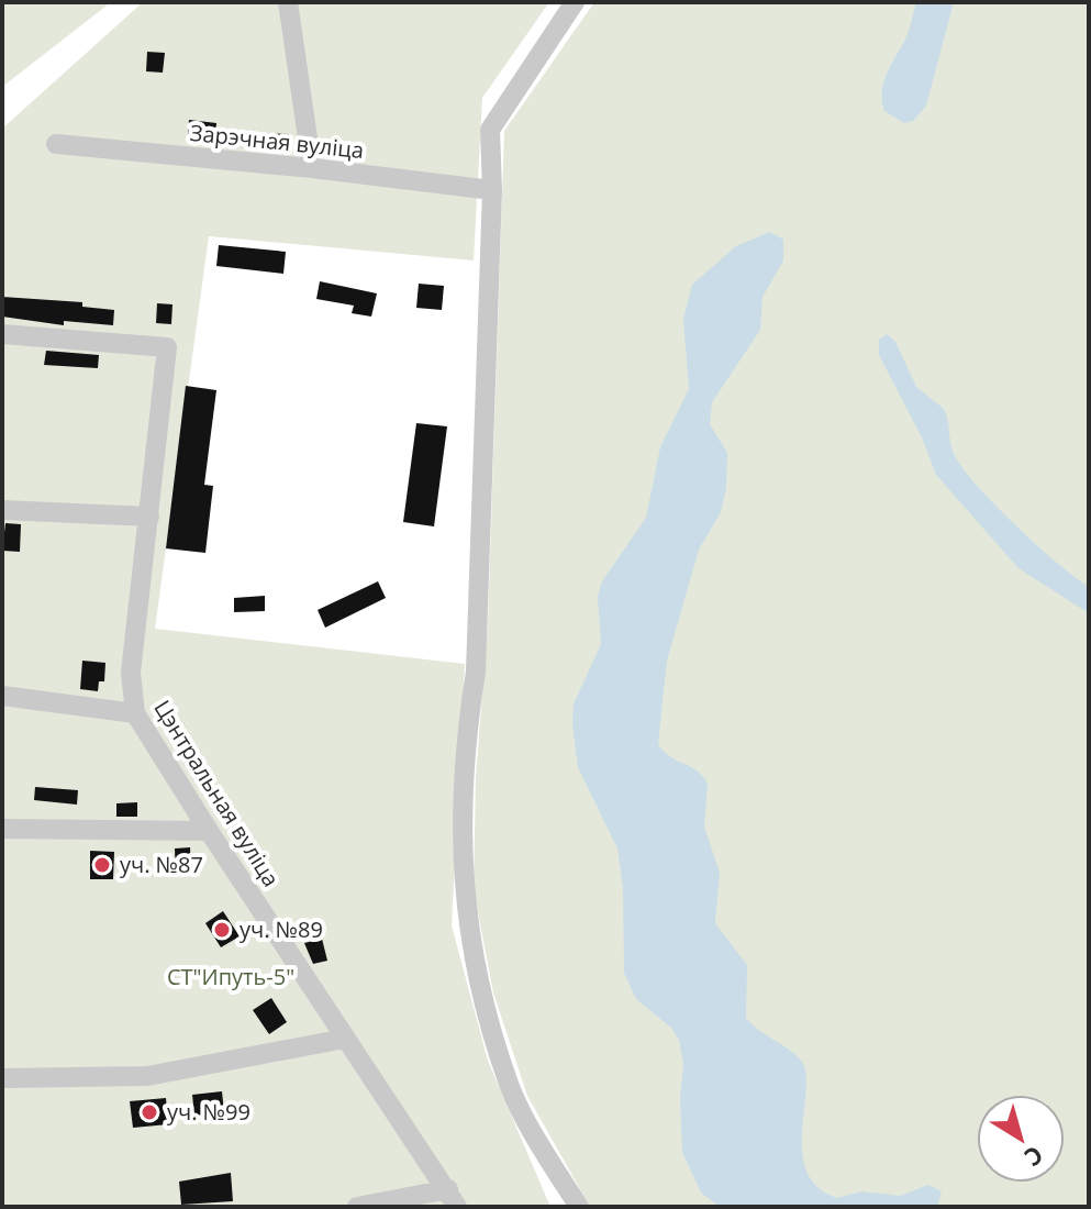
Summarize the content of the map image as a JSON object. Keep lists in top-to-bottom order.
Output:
{
  "streets": {
    "street": ["Зарэчная вуліца", "Цэнтральная вуліца"]
  },
  "parks": ["СТ\"Ипуть-5\""],
  "places": ["уч. №87", "уч. №89", "уч. №99"],
  "north": "bottom right"
}
